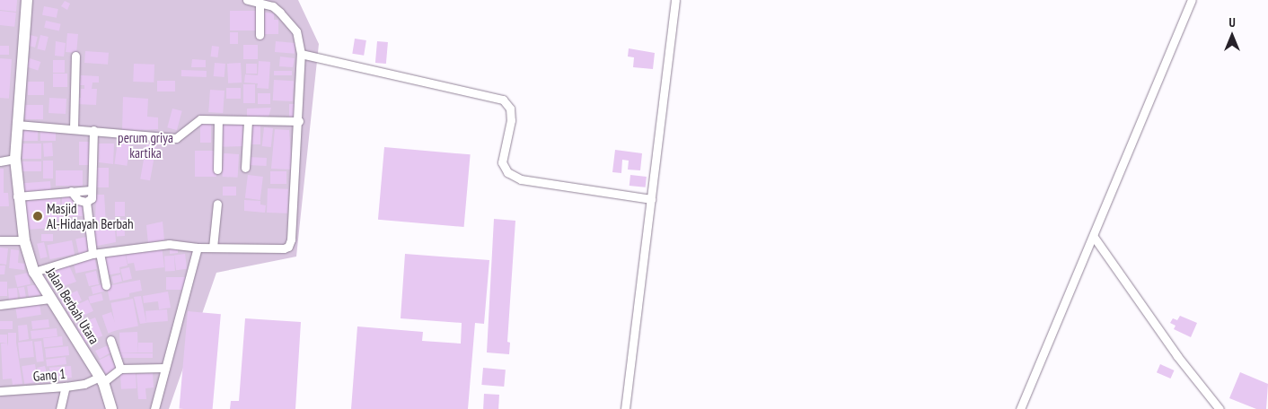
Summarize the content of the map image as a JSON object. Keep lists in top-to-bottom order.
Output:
{
  "streets": {
    "main road": ["Jalan Berbah Utara"],
    "street": ["Gang 1"]
  },
  "crossings": [
    ["Jalan Berbah Utara", "Gang 1"]
  ],
  "parks": ["perum griya kartika"],
  "places": ["Masjid Al-Hidayah Berbah"],
  "north": "top"
}
